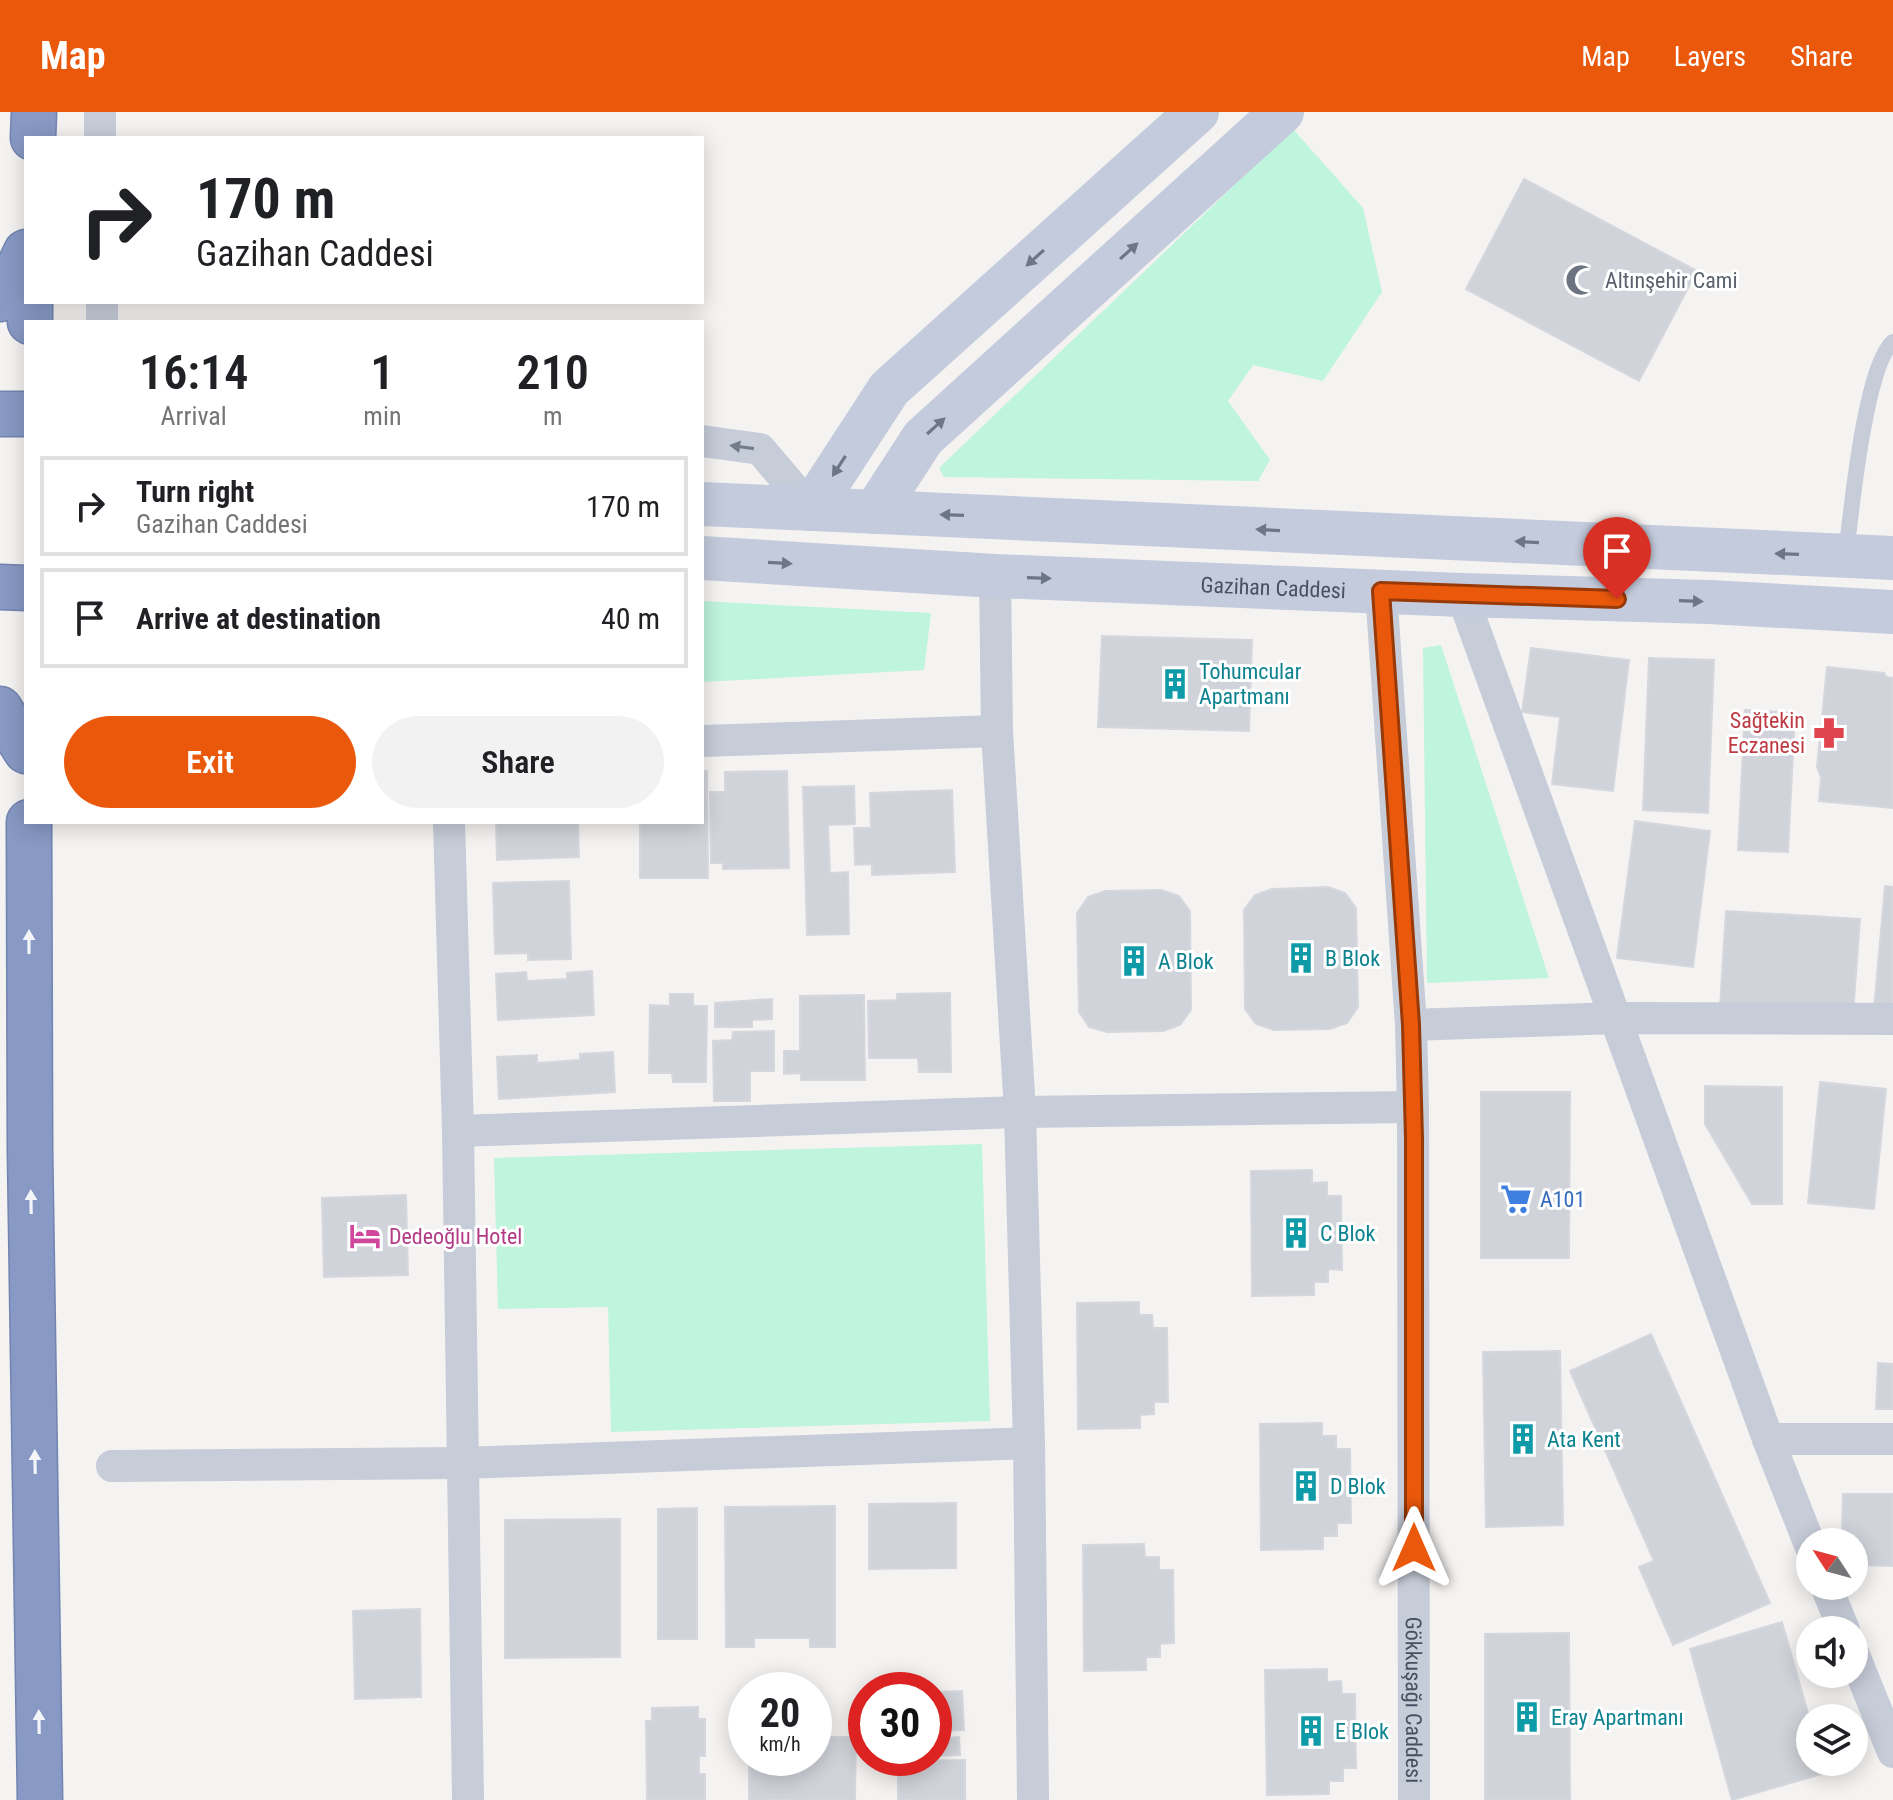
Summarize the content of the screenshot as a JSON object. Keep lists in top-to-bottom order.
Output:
{
  "streets": {
    "main road": ["Gazihan Caddesi"],
    "street": ["Gökkuşağı Caddesi"]
  },
  "crossings": [
    ["Gazihan Caddesi", "Gökkuşağı Caddesi"]
  ],
  "places": {
    "mosque": ["Altınşehir Cami"],
    "building": [
      "Tohumcular Apartmanı",
      "B Blok",
      "A Blok",
      "C Blok",
      "Ata Kent",
      "D Blok",
      "Eray Apartmanı",
      "E Blok"
    ],
    "pharmacy": ["Sağtekin Eczanesi"],
    "supermarket": ["A101"],
    "hotel": ["Dedeoğlu Hotel"]
  },
  "north": "top left",
  "page": {
    "header": "Map",
    "nav": ["Map", "Layers", "Share"],
    "turn": ["170 m", "Gazihan Caddesi"],
    "eta": [
      "16:14",
      "Arrival",
      "1",
      "min",
      "210",
      "m"
    ],
    "list": [
      {
        "name": "Turn right",
        "note": "Gazihan Caddesi",
        "value": "170 m"
      },
      {
        "name": "Arrive at destination",
        "value": "40 m"
      }
    ],
    "buttons": ["Exit", "Share"],
    "speed": "20 km/h",
    "limit": "30"
  }
}
